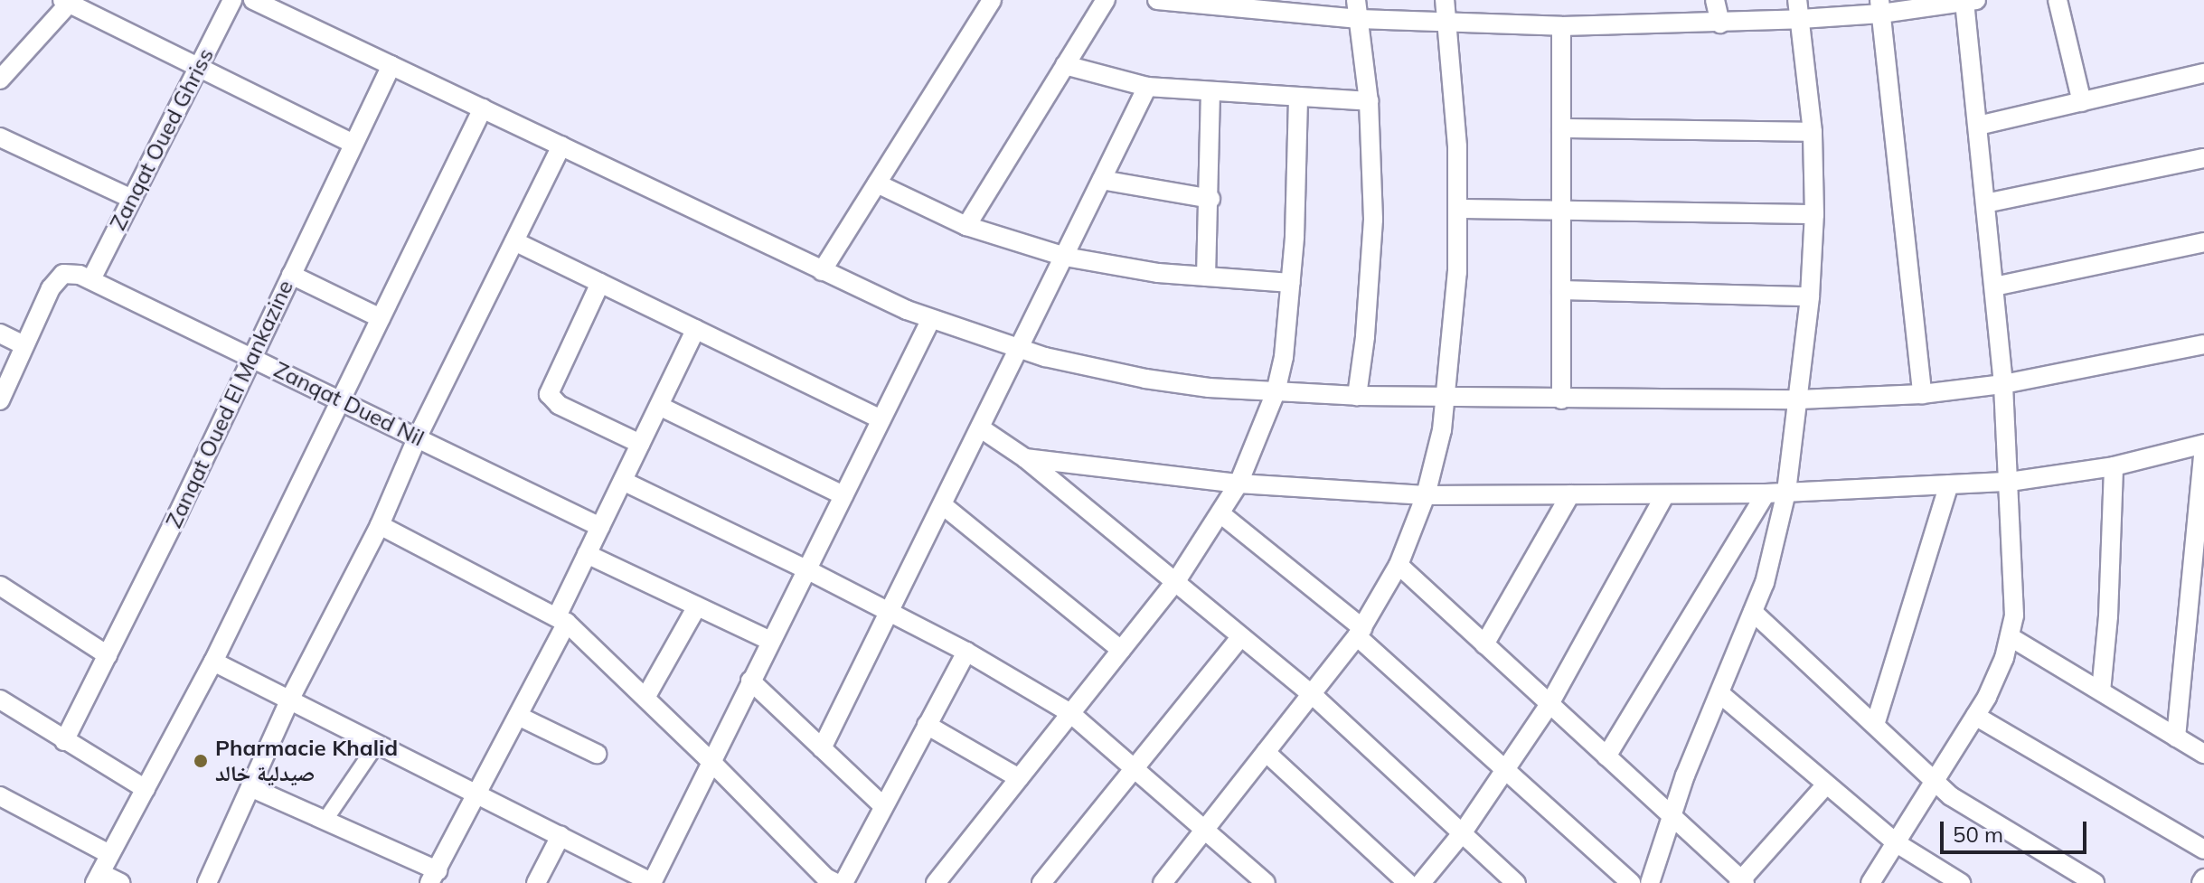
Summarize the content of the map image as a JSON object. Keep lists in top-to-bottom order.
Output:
{
  "streets": {
    "street": ["Zanqat Oued Ghriss", "Zanqat Oued El Mankazine", "Zanqat Dued Nil"]
  },
  "crossings": [
    ["Zanqat Oued Ghriss", "Zanqat Dued Nil"],
    ["Zanqat Oued El Mankazine", "Zanqat Dued Nil"]
  ],
  "places": ["Pharmacie Khalid صيدلية خالد"],
  "scale_bar": "50 m"
}
